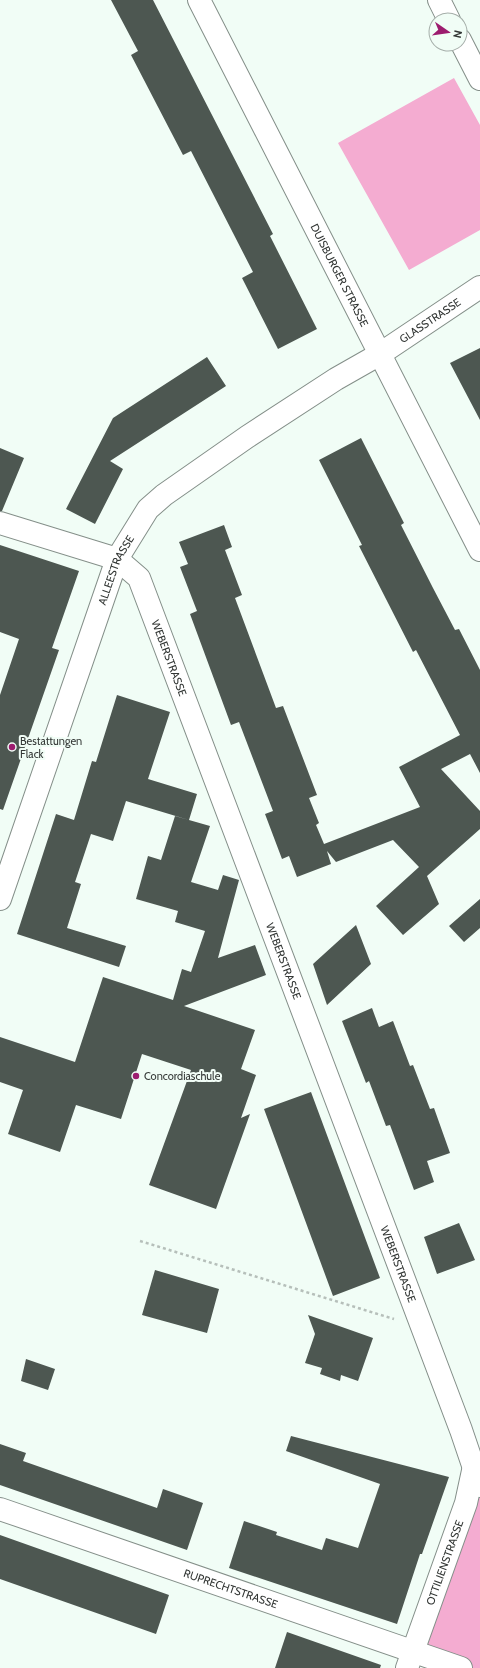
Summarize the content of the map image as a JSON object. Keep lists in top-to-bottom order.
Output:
{
  "streets": {
    "street": [
      "DUISBURGER STRASSE",
      "GLASSTRASSE",
      "ALLEESTRASSE",
      "WEBERSTRASSE",
      "OTTILIENSTRASSE",
      "RUPRECHTSTRASSE"
    ]
  },
  "crossings": [
    ["DUISBURGER STRASSE", "GLASSTRASSE"],
    ["DUISBURGER STRASSE", "ALLEESTRASSE"],
    ["GLASSTRASSE", "ALLEESTRASSE"],
    ["ALLEESTRASSE", "WEBERSTRASSE"],
    ["WEBERSTRASSE", "OTTILIENSTRASSE"],
    ["OTTILIENSTRASSE", "RUPRECHTSTRASSE"]
  ],
  "places": ["Bestattungen Flack", "Concordiaschule"],
  "north": "right"
}
